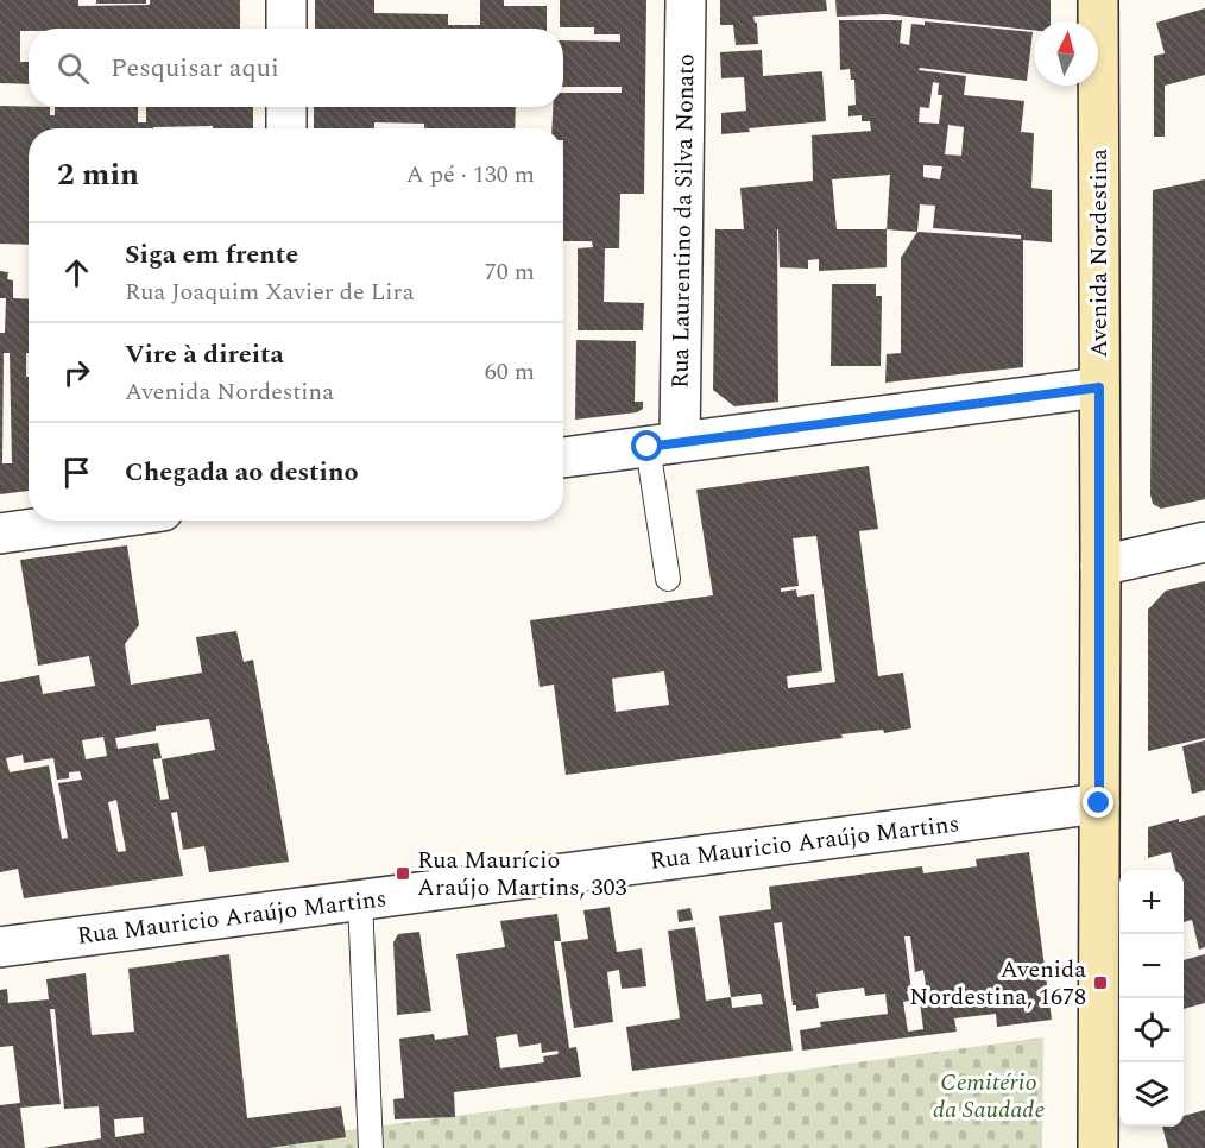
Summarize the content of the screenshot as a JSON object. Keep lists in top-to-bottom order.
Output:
{
  "streets": {
    "main road": ["Avenida Nordestina"],
    "street": ["Rua Laurentino da Silva Nonato", "Rua Mauricio Araújo Martins"]
  },
  "crossings": [
    ["Avenida Nordestina", "Rua Mauricio Araújo Martins"]
  ],
  "parks": ["Cemitério da Saudade"],
  "places": {
    "transit": ["Rua Maurício Araújo Martins, 303", "Avenida Nordestina, 1678"]
  },
  "north": "top",
  "page": {
    "search": "Pesquisar aqui",
    "heading": ["2 min", "A pé · 130 m"],
    "list": [
      ["Siga em frente", "Rua Joaquim Xavier de Lira", "70 m"],
      ["Vire à direita", "Avenida Nordestina", "60 m"],
      "Chegada ao destino"
    ],
    "map_buttons": ["+", "−"]
  }
}
